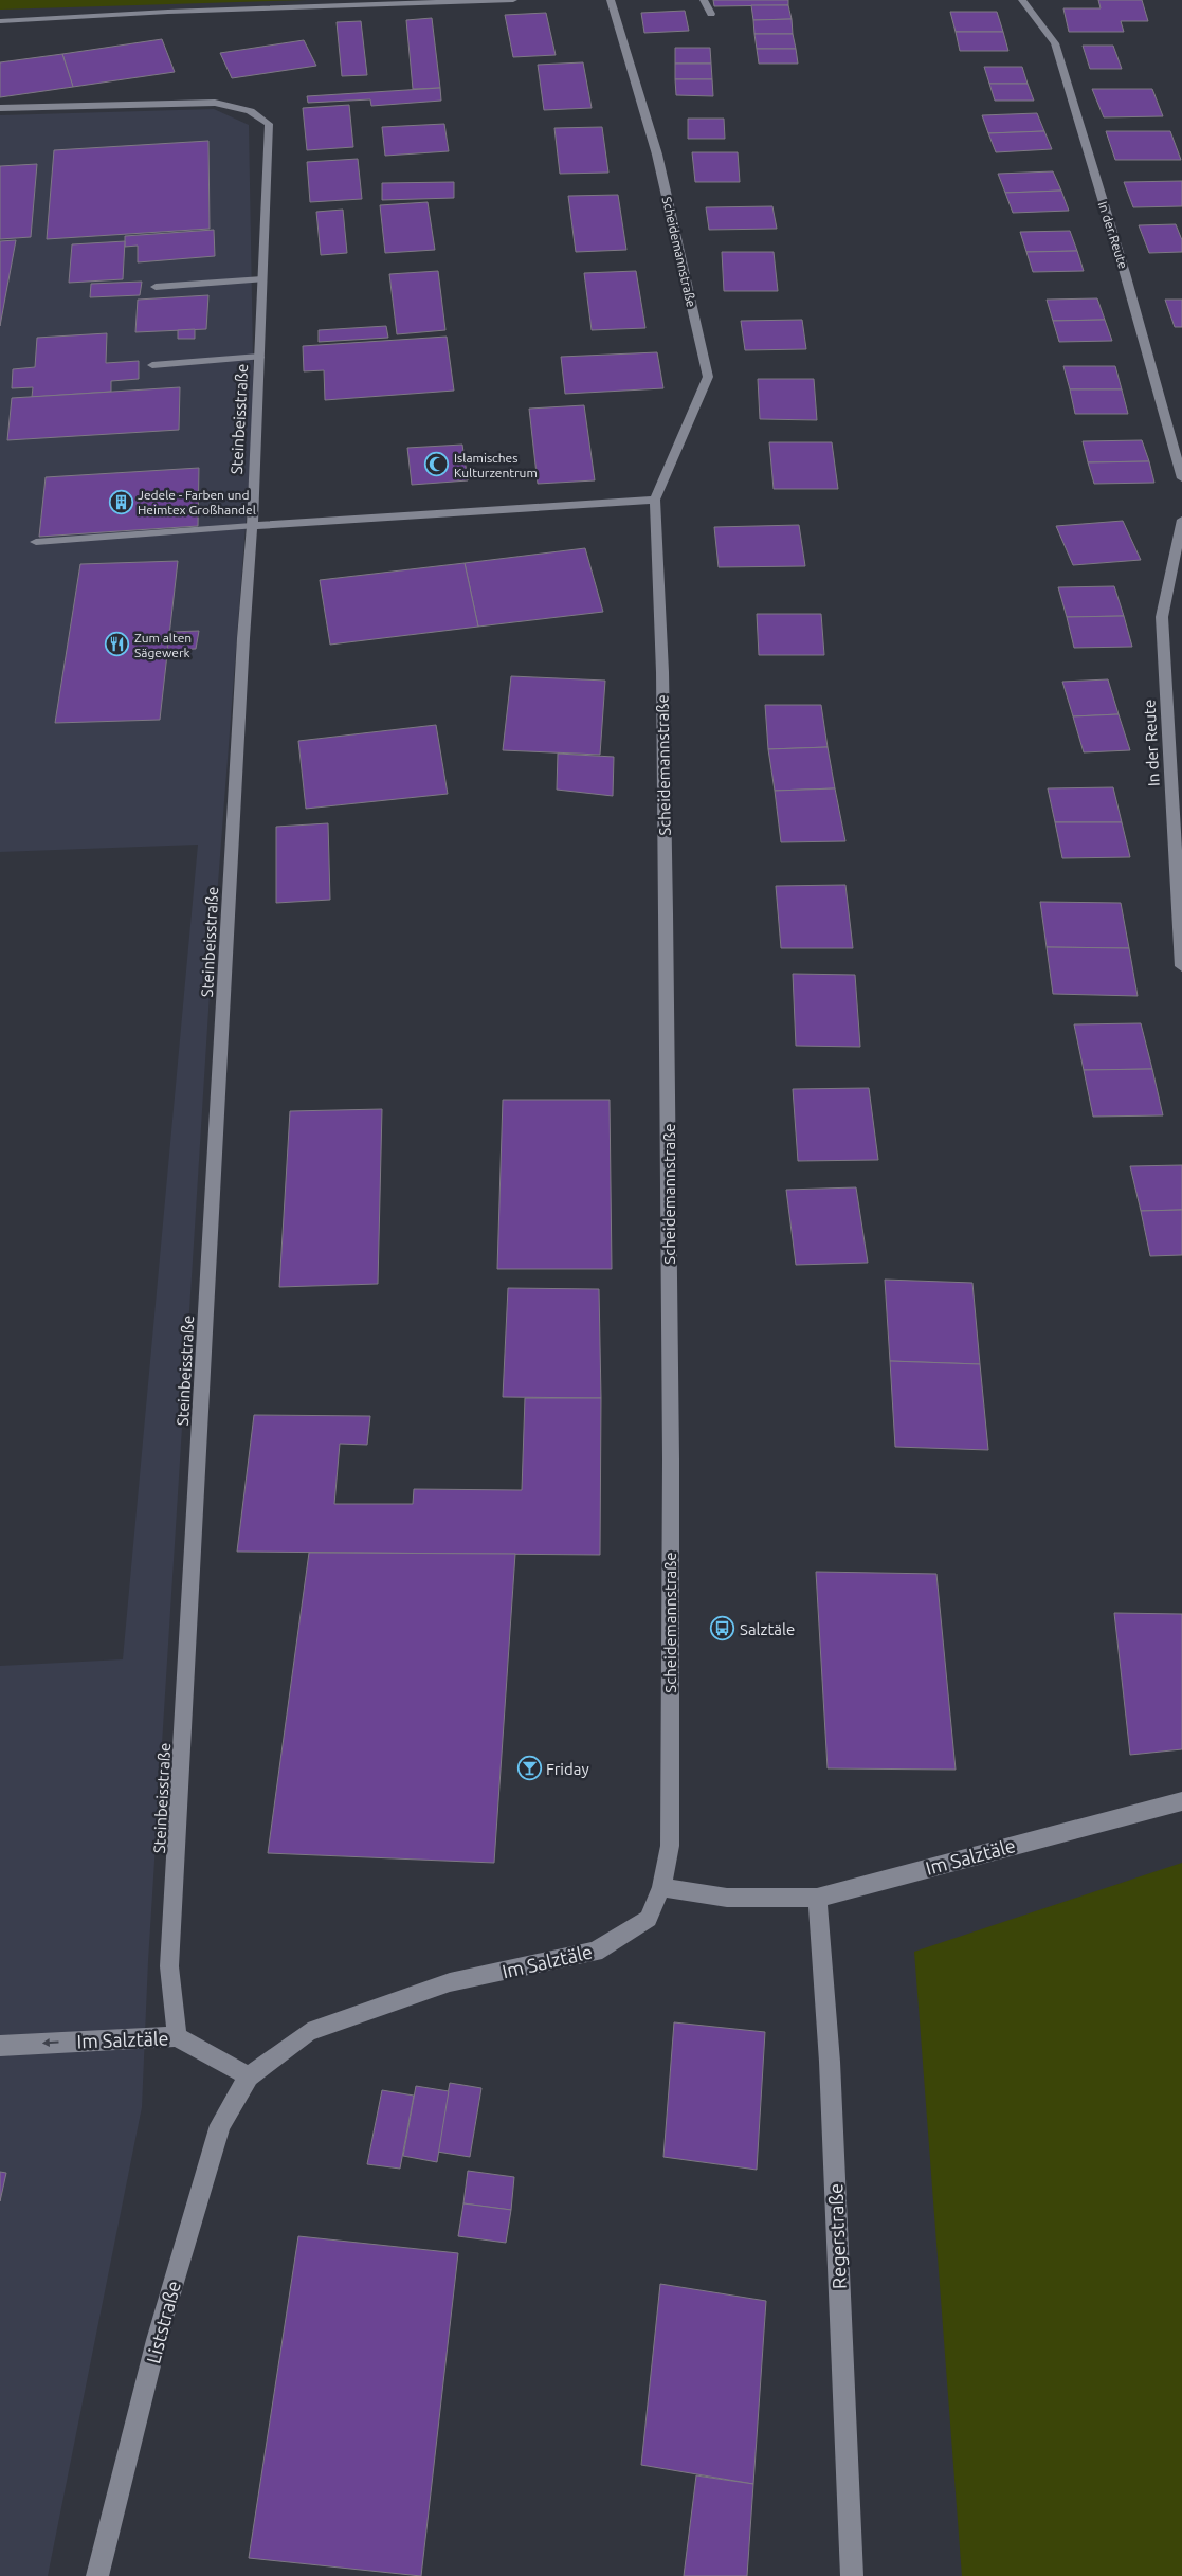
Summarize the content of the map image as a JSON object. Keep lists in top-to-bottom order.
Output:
{
  "streets": {
    "street": [
      "In der Reute",
      "Scheidemannstraße",
      "Steinbeisstraße",
      "Im Salztäle",
      "Regerstraße",
      "Liststraße"
    ]
  },
  "crossings": [
    ["Scheidemannstraße", "Im Salztäle"],
    ["Steinbeisstraße", "Im Salztäle"],
    ["Im Salztäle", "Regerstraße"],
    ["Im Salztäle", "Liststraße"]
  ],
  "places": {
    "mosque": ["Islamisches Kulturzentrum"],
    "building": ["Jedele - Farben und Heimtex Großhandel"],
    "restaurant": ["Zum alten Sägewerk"],
    "bus stop": ["Salztäle"],
    "bar": ["Friday"]
  }
}
